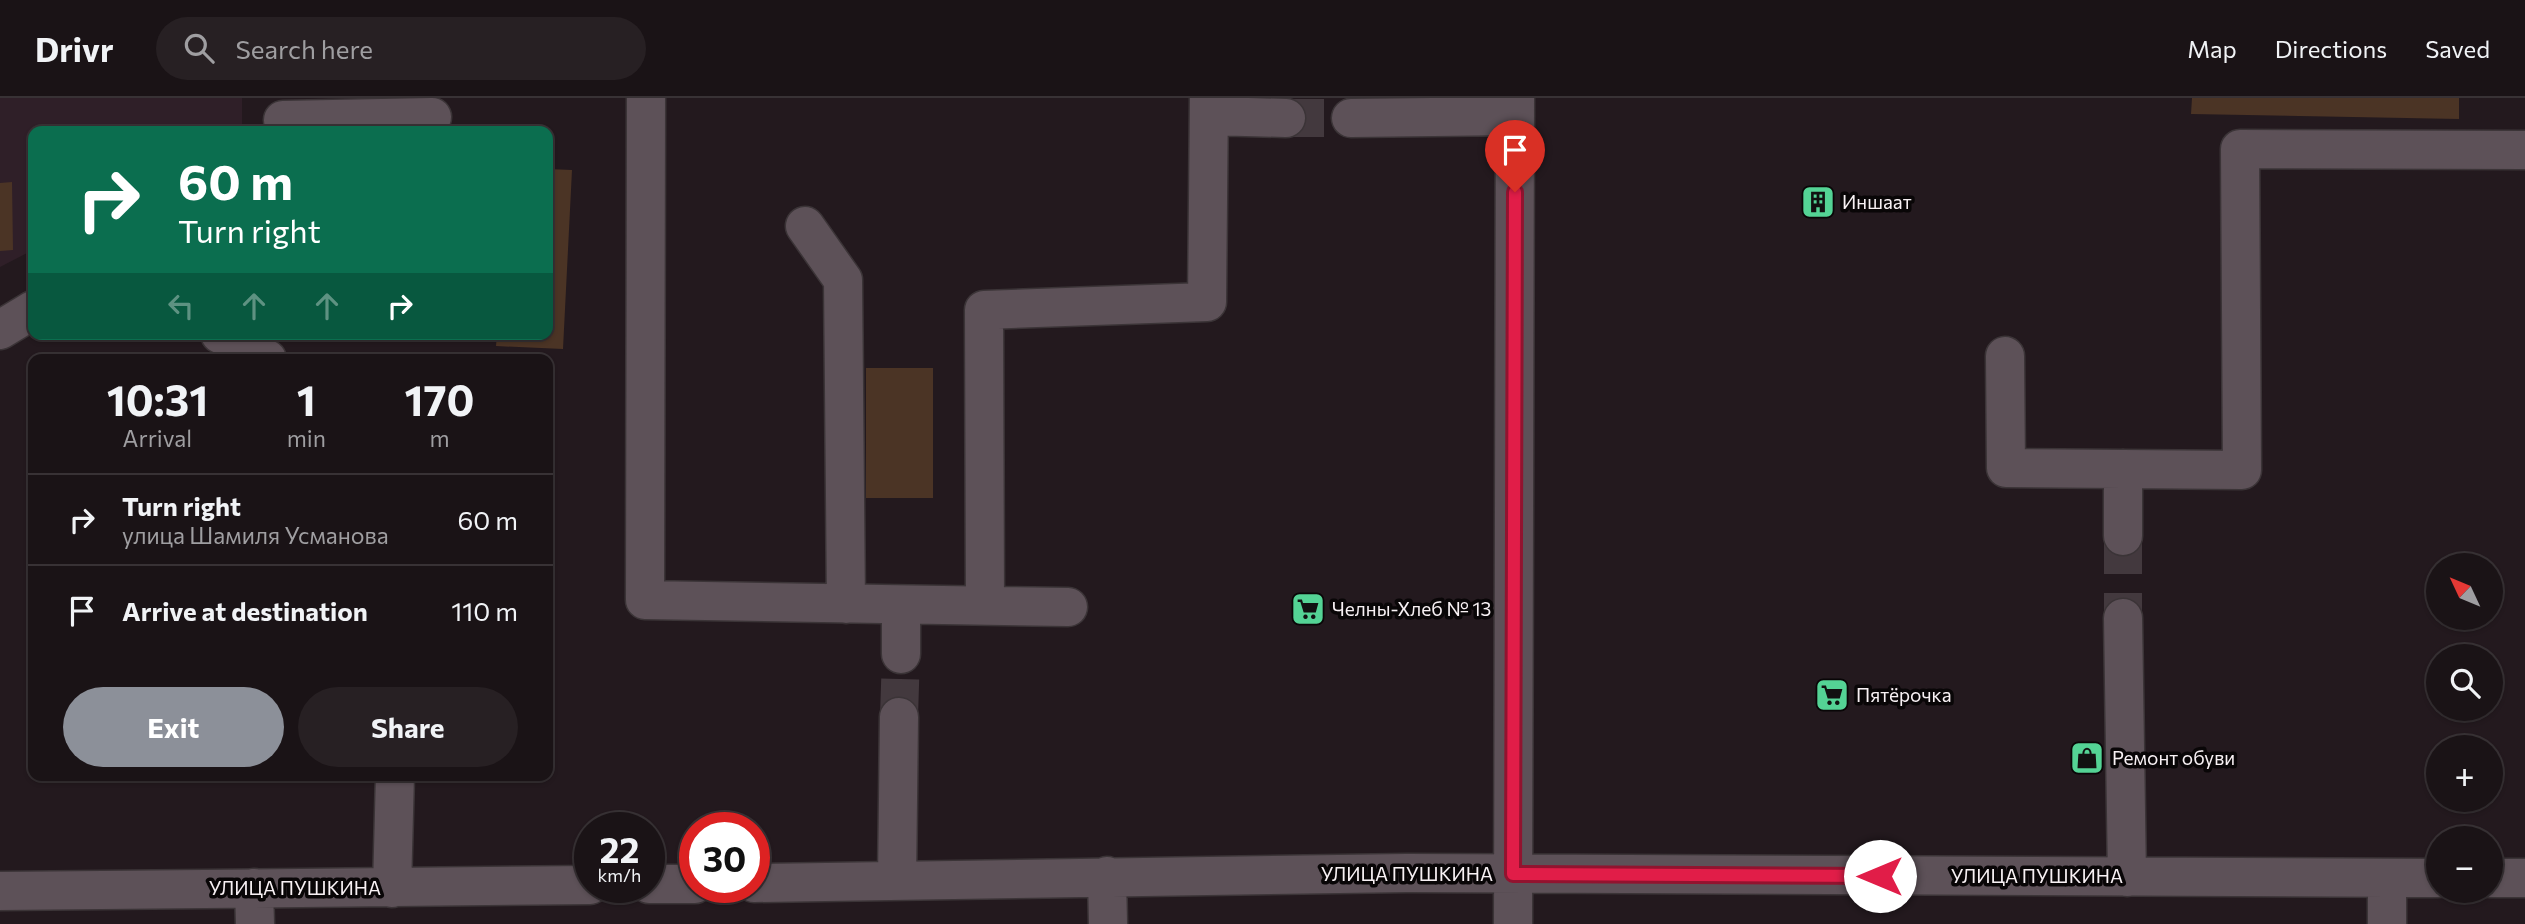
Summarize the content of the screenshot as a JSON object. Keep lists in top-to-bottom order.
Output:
{
  "streets": {
    "street": ["УЛИЦА ПУШКИНА"]
  },
  "places": {
    "building": ["Иншаат"],
    "supermarket": ["Челны-Хлеб № 13", "Пятёрочка"],
    "shop": ["Ремонт обуви"]
  },
  "north": "top left",
  "page": {
    "header": "Drivr",
    "search": "Search here",
    "nav": ["Map", "Directions", "Saved"],
    "turn": ["60 m", "Turn right"],
    "eta": [
      "10:31",
      "Arrival",
      "1",
      "min",
      "170",
      "m"
    ],
    "list": [
      {
        "name": "Turn right",
        "note": "улица Шамиля Усманова",
        "value": "60 m"
      },
      {
        "name": "Arrive at destination",
        "value": "110 m"
      }
    ],
    "map_buttons": ["+", "−"],
    "buttons": ["Exit", "Share"],
    "speed": "22 km/h",
    "limit": "30"
  }
}
